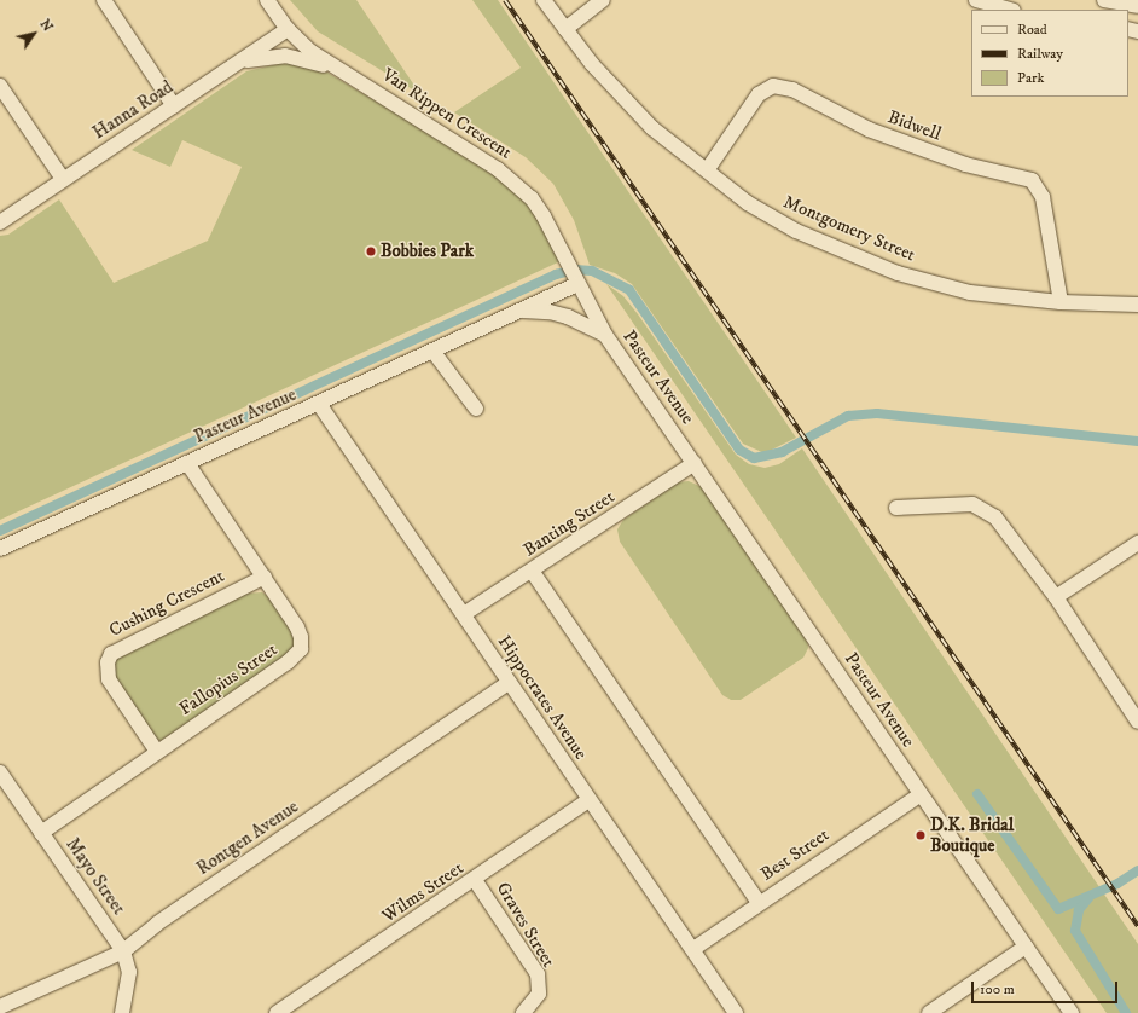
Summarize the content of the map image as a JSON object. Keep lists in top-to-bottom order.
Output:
{
  "streets": {
    "street": [
      "Hanna Road",
      "Van Rippen Crescent",
      "Bidwell",
      "Montgomery Street",
      "Pasteur Avenue",
      "Banting Street",
      "Cushing Crescent",
      "Fallopius Street",
      "Hippocrates Avenue",
      "Rontgen Avenue",
      "Best Street",
      "Mayo Street",
      "Wilms Street",
      "Graves Street"
    ]
  },
  "crossings": [
    ["Hanna Road", "Van Rippen Crescent"],
    ["Van Rippen Crescent", "Pasteur Avenue"],
    ["Bidwell", "Montgomery Street"],
    ["Pasteur Avenue", "Banting Street"],
    ["Pasteur Avenue", "Fallopius Street"],
    ["Pasteur Avenue", "Hippocrates Avenue"],
    ["Pasteur Avenue", "Best Street"],
    ["Banting Street", "Hippocrates Avenue"],
    ["Cushing Crescent", "Fallopius Street"],
    ["Fallopius Street", "Mayo Street"],
    ["Hippocrates Avenue", "Rontgen Avenue"],
    ["Hippocrates Avenue", "Best Street"],
    ["Hippocrates Avenue", "Wilms Street"],
    ["Rontgen Avenue", "Mayo Street"],
    ["Wilms Street", "Graves Street"]
  ],
  "places": ["Bobbies Park", "D.K. Bridal Boutique"],
  "legend": ["Road", "Railway", "Park"],
  "scale_bar": "100 m",
  "north": "top right"
}
